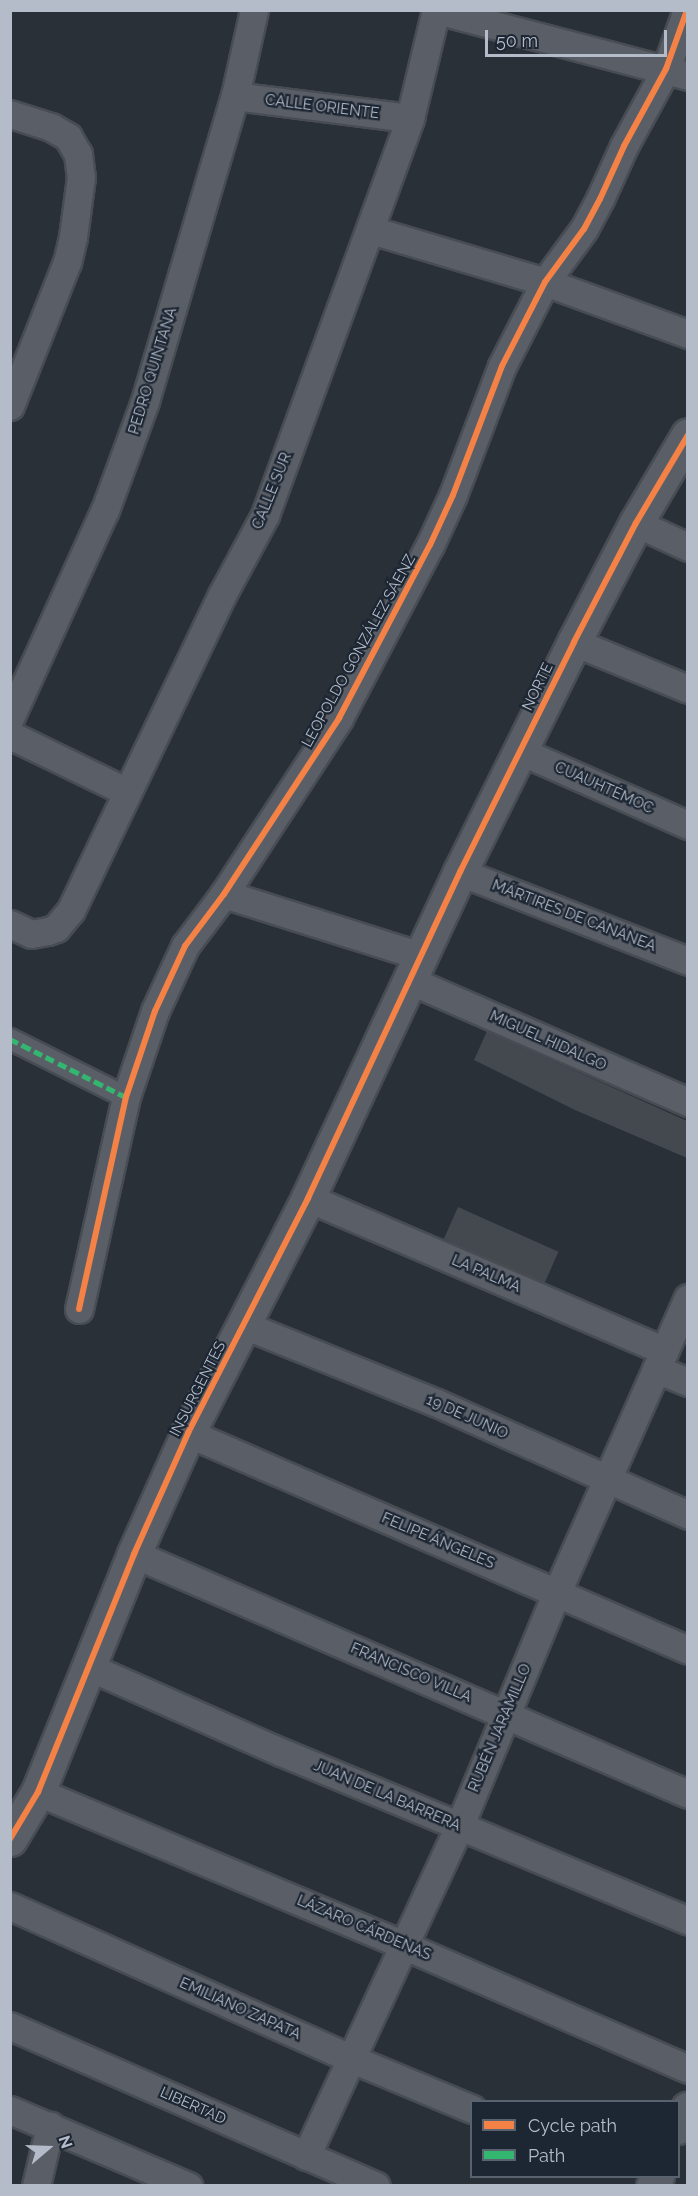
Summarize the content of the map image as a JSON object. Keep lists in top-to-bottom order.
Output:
{
  "streets": {
    "street": [
      "CALLE ORIENTE",
      "PEDRO QUINTANA",
      "CALLE SUR",
      "LEOPOLDO GONZÁLEZ SÁENZ",
      "NORTE",
      "CUAUHTÉMOC",
      "MÁRTIRES DE CANANEA",
      "MIGUEL HIDALGO",
      "LA PALMA",
      "INSURGENTES",
      "19 DE JUNIO",
      "FELIPE ÁNGELES",
      "FRANCISCO VILLA",
      "RUBÉN JARAMILLO",
      "JUAN DE LA BARRERA",
      "LÁZARO CÁRDENAS",
      "EMILIANO ZAPATA",
      "LIBERTAD"
    ]
  },
  "crossings": [
    ["CALLE ORIENTE", "PEDRO QUINTANA"],
    ["CALLE ORIENTE", "CALLE SUR"],
    ["LEOPOLDO GONZÁLEZ SÁENZ", "MIGUEL HIDALGO"],
    ["NORTE", "CUAUHTÉMOC"],
    ["NORTE", "MÁRTIRES DE CANANEA"],
    ["NORTE", "MIGUEL HIDALGO"],
    ["NORTE", "INSURGENTES"],
    ["MIGUEL HIDALGO", "INSURGENTES"],
    ["LA PALMA", "INSURGENTES"],
    ["LA PALMA", "RUBÉN JARAMILLO"],
    ["INSURGENTES", "19 DE JUNIO"],
    ["INSURGENTES", "FELIPE ÁNGELES"],
    ["INSURGENTES", "FRANCISCO VILLA"],
    ["INSURGENTES", "JUAN DE LA BARRERA"],
    ["INSURGENTES", "LÁZARO CÁRDENAS"],
    ["19 DE JUNIO", "RUBÉN JARAMILLO"],
    ["FELIPE ÁNGELES", "RUBÉN JARAMILLO"],
    ["FRANCISCO VILLA", "RUBÉN JARAMILLO"],
    ["RUBÉN JARAMILLO", "JUAN DE LA BARRERA"],
    ["RUBÉN JARAMILLO", "LÁZARO CÁRDENAS"],
    ["RUBÉN JARAMILLO", "EMILIANO ZAPATA"],
    ["RUBÉN JARAMILLO", "LIBERTAD"]
  ],
  "legend": ["Cycle path", "Path"],
  "scale_bar": "50 m",
  "north": "right"
}
